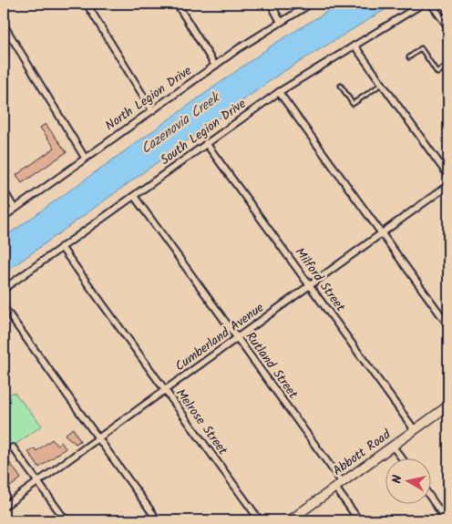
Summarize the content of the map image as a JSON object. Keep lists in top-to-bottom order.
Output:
{
  "streets": {
    "street": [
      "North Legion Drive",
      "South Legion Drive",
      "Milford Street",
      "Cumberland Avenue",
      "Rutland Street",
      "Melrose Street",
      "Abbott Road"
    ]
  },
  "crossings": [
    ["South Legion Drive", "Milford Street"],
    ["South Legion Drive", "Rutland Street"],
    ["South Legion Drive", "Melrose Street"],
    ["Milford Street", "Cumberland Avenue"],
    ["Milford Street", "Abbott Road"],
    ["Cumberland Avenue", "Rutland Street"],
    ["Cumberland Avenue", "Melrose Street"],
    ["Rutland Street", "Abbott Road"]
  ],
  "water": ["Cazenovia Creek"],
  "north": "left"
}
